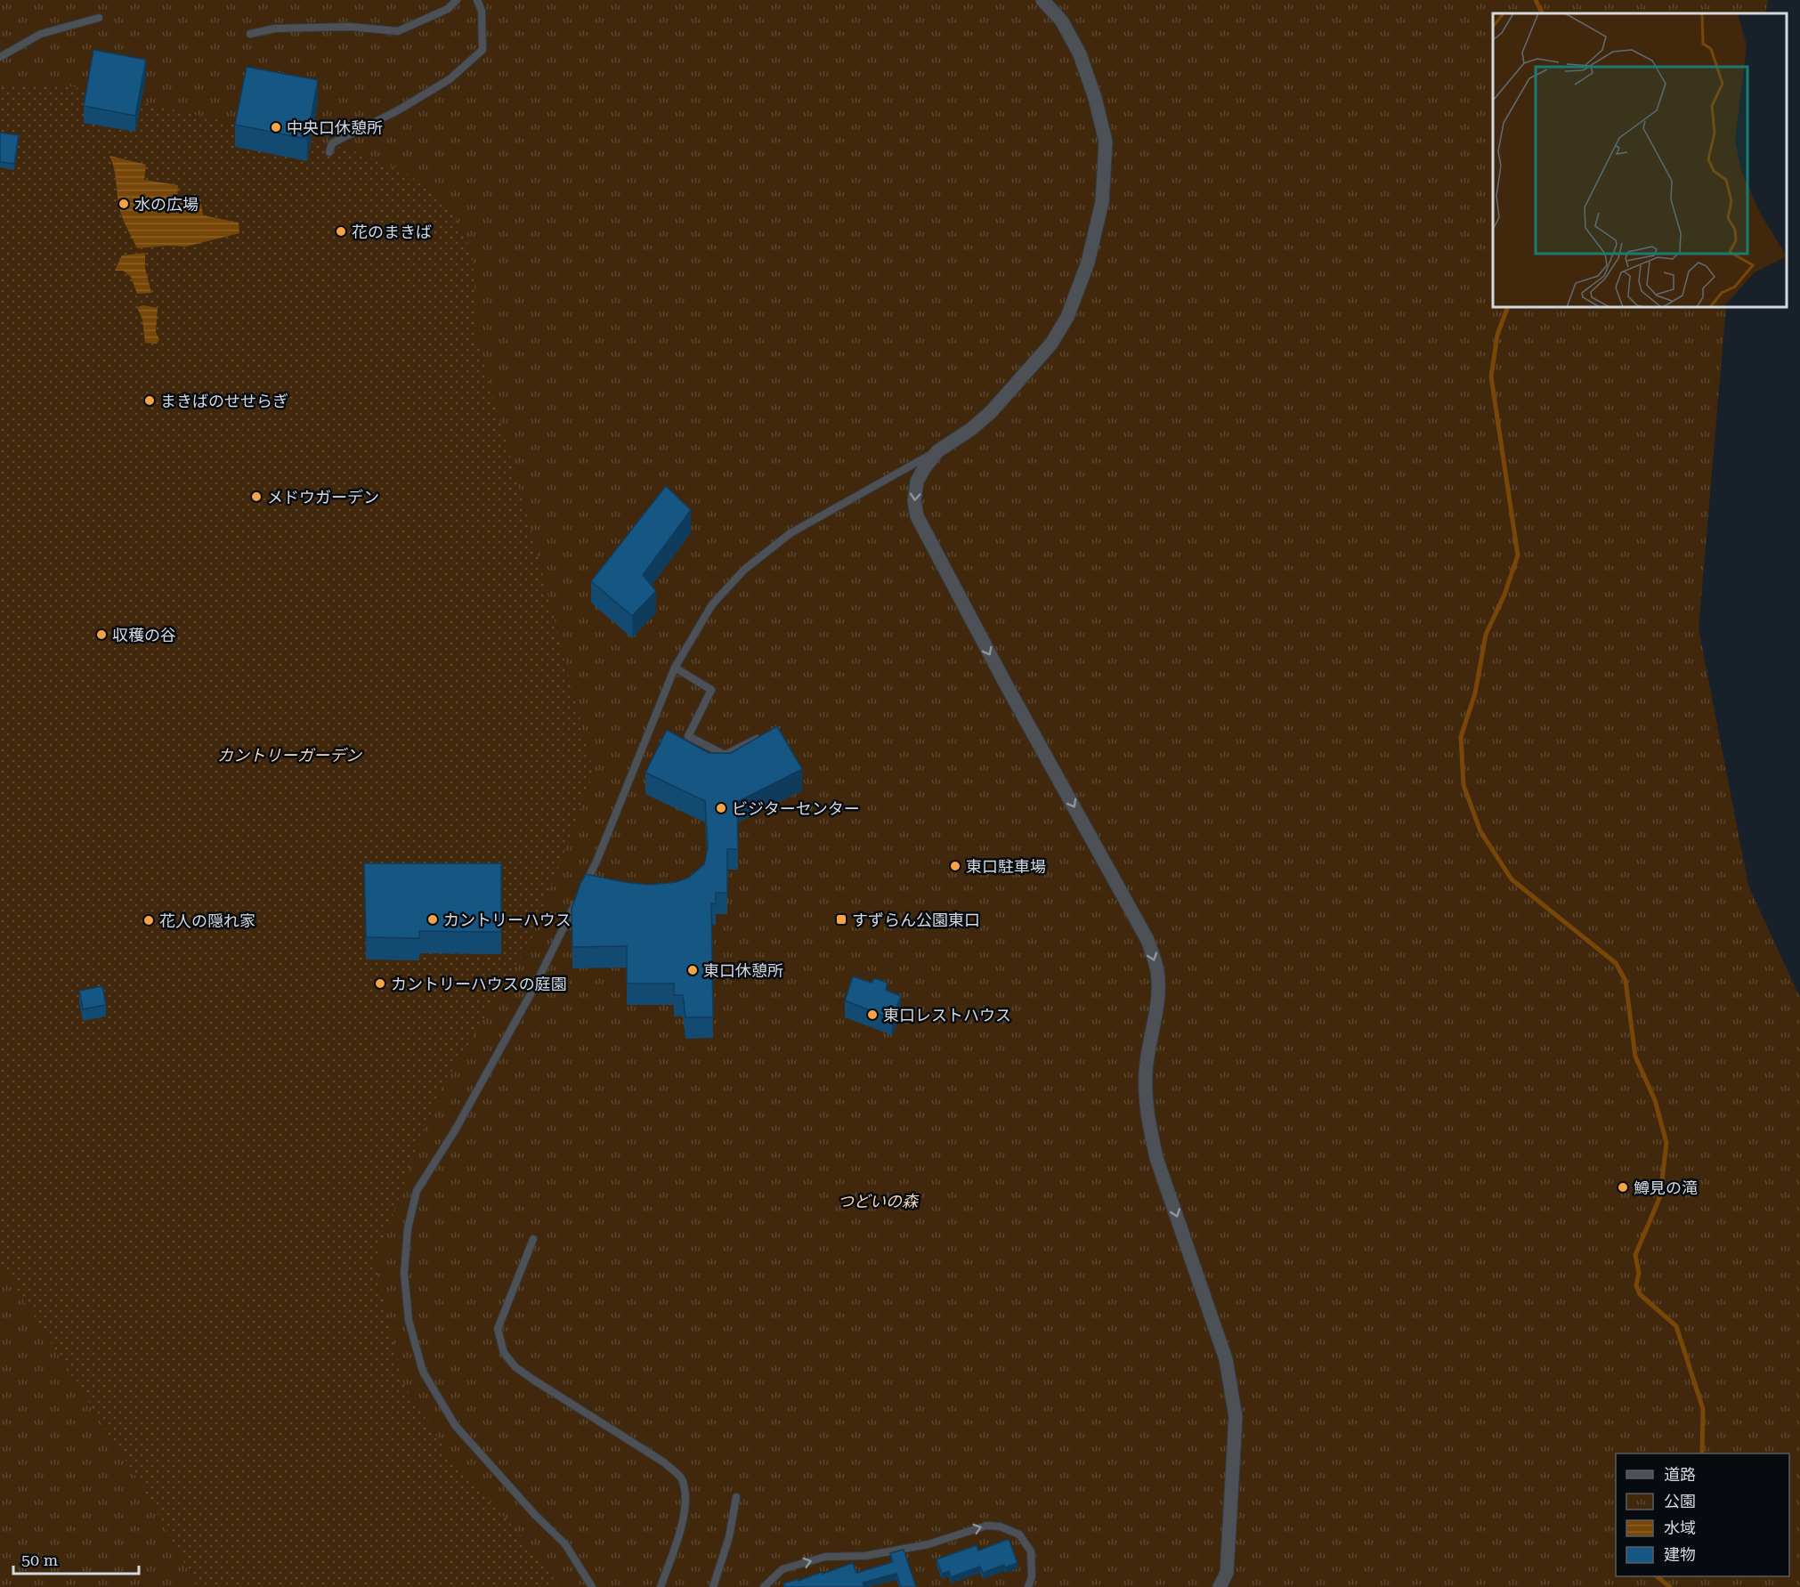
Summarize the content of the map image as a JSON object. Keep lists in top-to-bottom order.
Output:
{
  "parks": ["カントリーガーデン", "つどいの森"],
  "places": {
    "other": [
      "中央口休憩所",
      "水の広場",
      "花のまきば",
      "まきばのせせらぎ",
      "メドウガーデン",
      "収穫の谷",
      "ビジターセンター",
      "東口駐車場",
      "カントリーハウス",
      "花人の隠れ家",
      "東口休憩所",
      "カントリーハウスの庭園",
      "東口レストハウス",
      "鱒見の滝"
    ],
    "transit": ["すずらん公園東口"]
  },
  "legend": [
    "道路",
    "公園",
    "水域",
    "建物"
  ],
  "scale_bar": "50 m"
}
